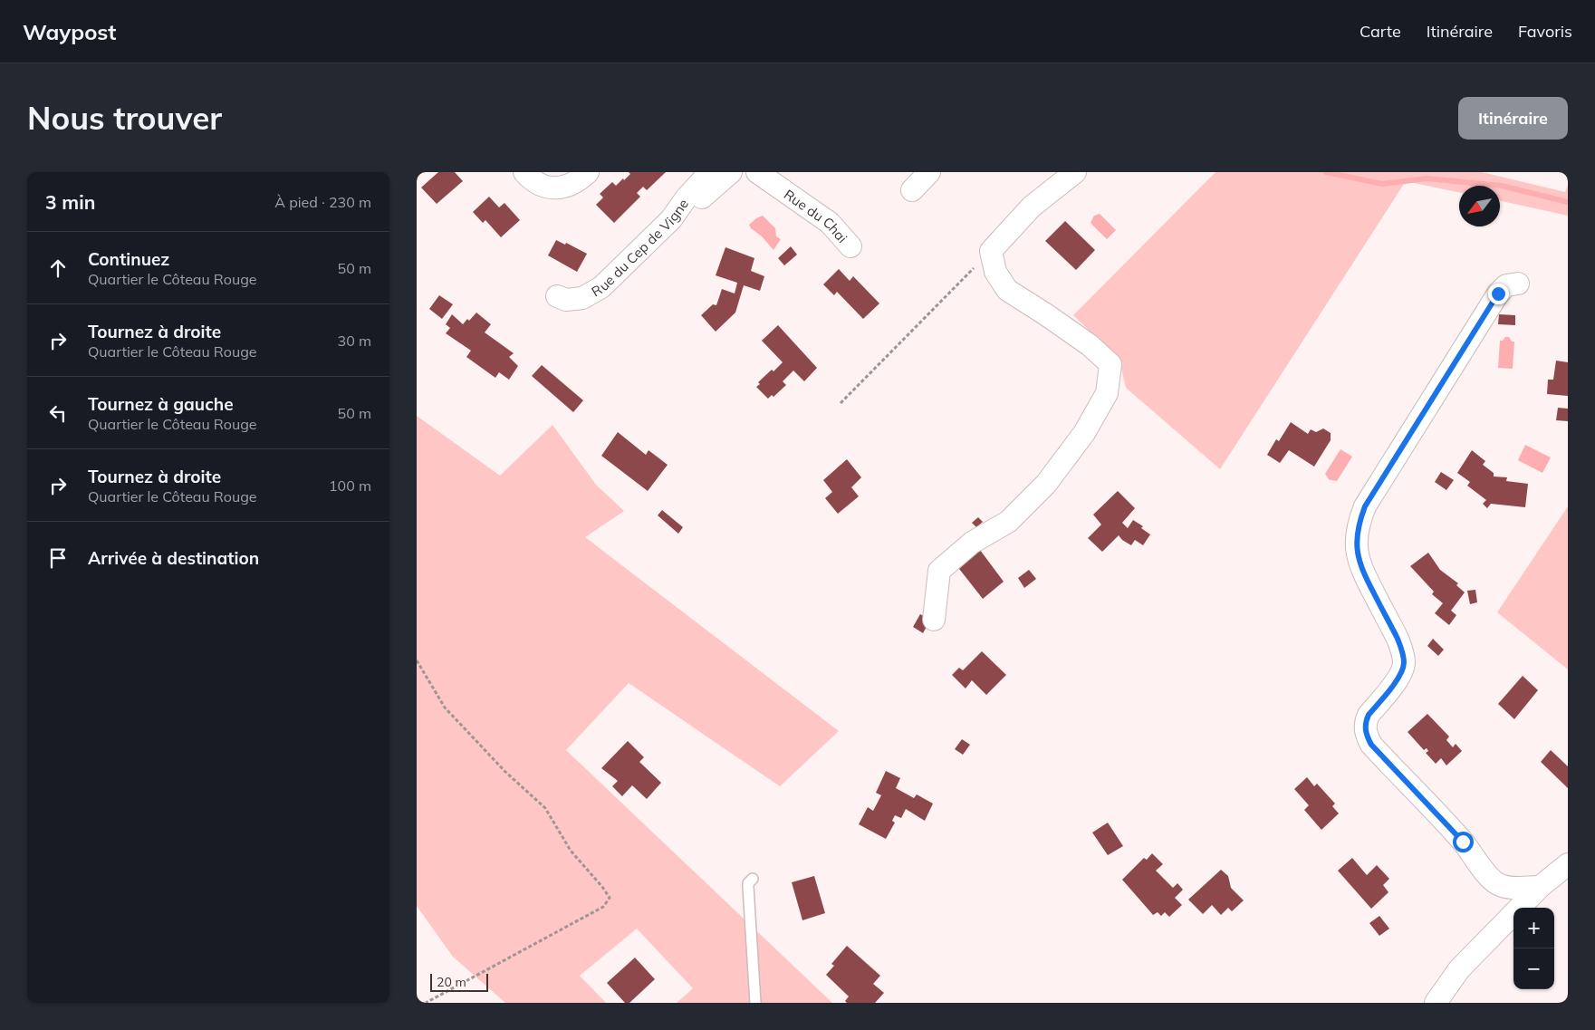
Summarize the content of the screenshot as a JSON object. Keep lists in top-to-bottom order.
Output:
{
  "streets": {
    "street": ["Rue du Chai", "Rue du Cep de Vigne"]
  },
  "scale_bar": "20 m",
  "north": "bottom left",
  "page": {
    "header": "Waypost",
    "nav": ["Carte", "Itinéraire", "Favoris"],
    "buttons": "Itinéraire",
    "title": "Nous trouver",
    "heading": ["3 min", "À pied · 230 m"],
    "list": [
      ["Continuez", "Quartier le Côteau Rouge", "50 m"],
      ["Tournez à droite", "Quartier le Côteau Rouge", "30 m"],
      ["Tournez à gauche", "Quartier le Côteau Rouge", "50 m"],
      ["Tournez à droite", "Quartier le Côteau Rouge", "100 m"],
      "Arrivée à destination"
    ],
    "map_buttons": ["+", "−"],
    "scale": "20 m"
  }
}
